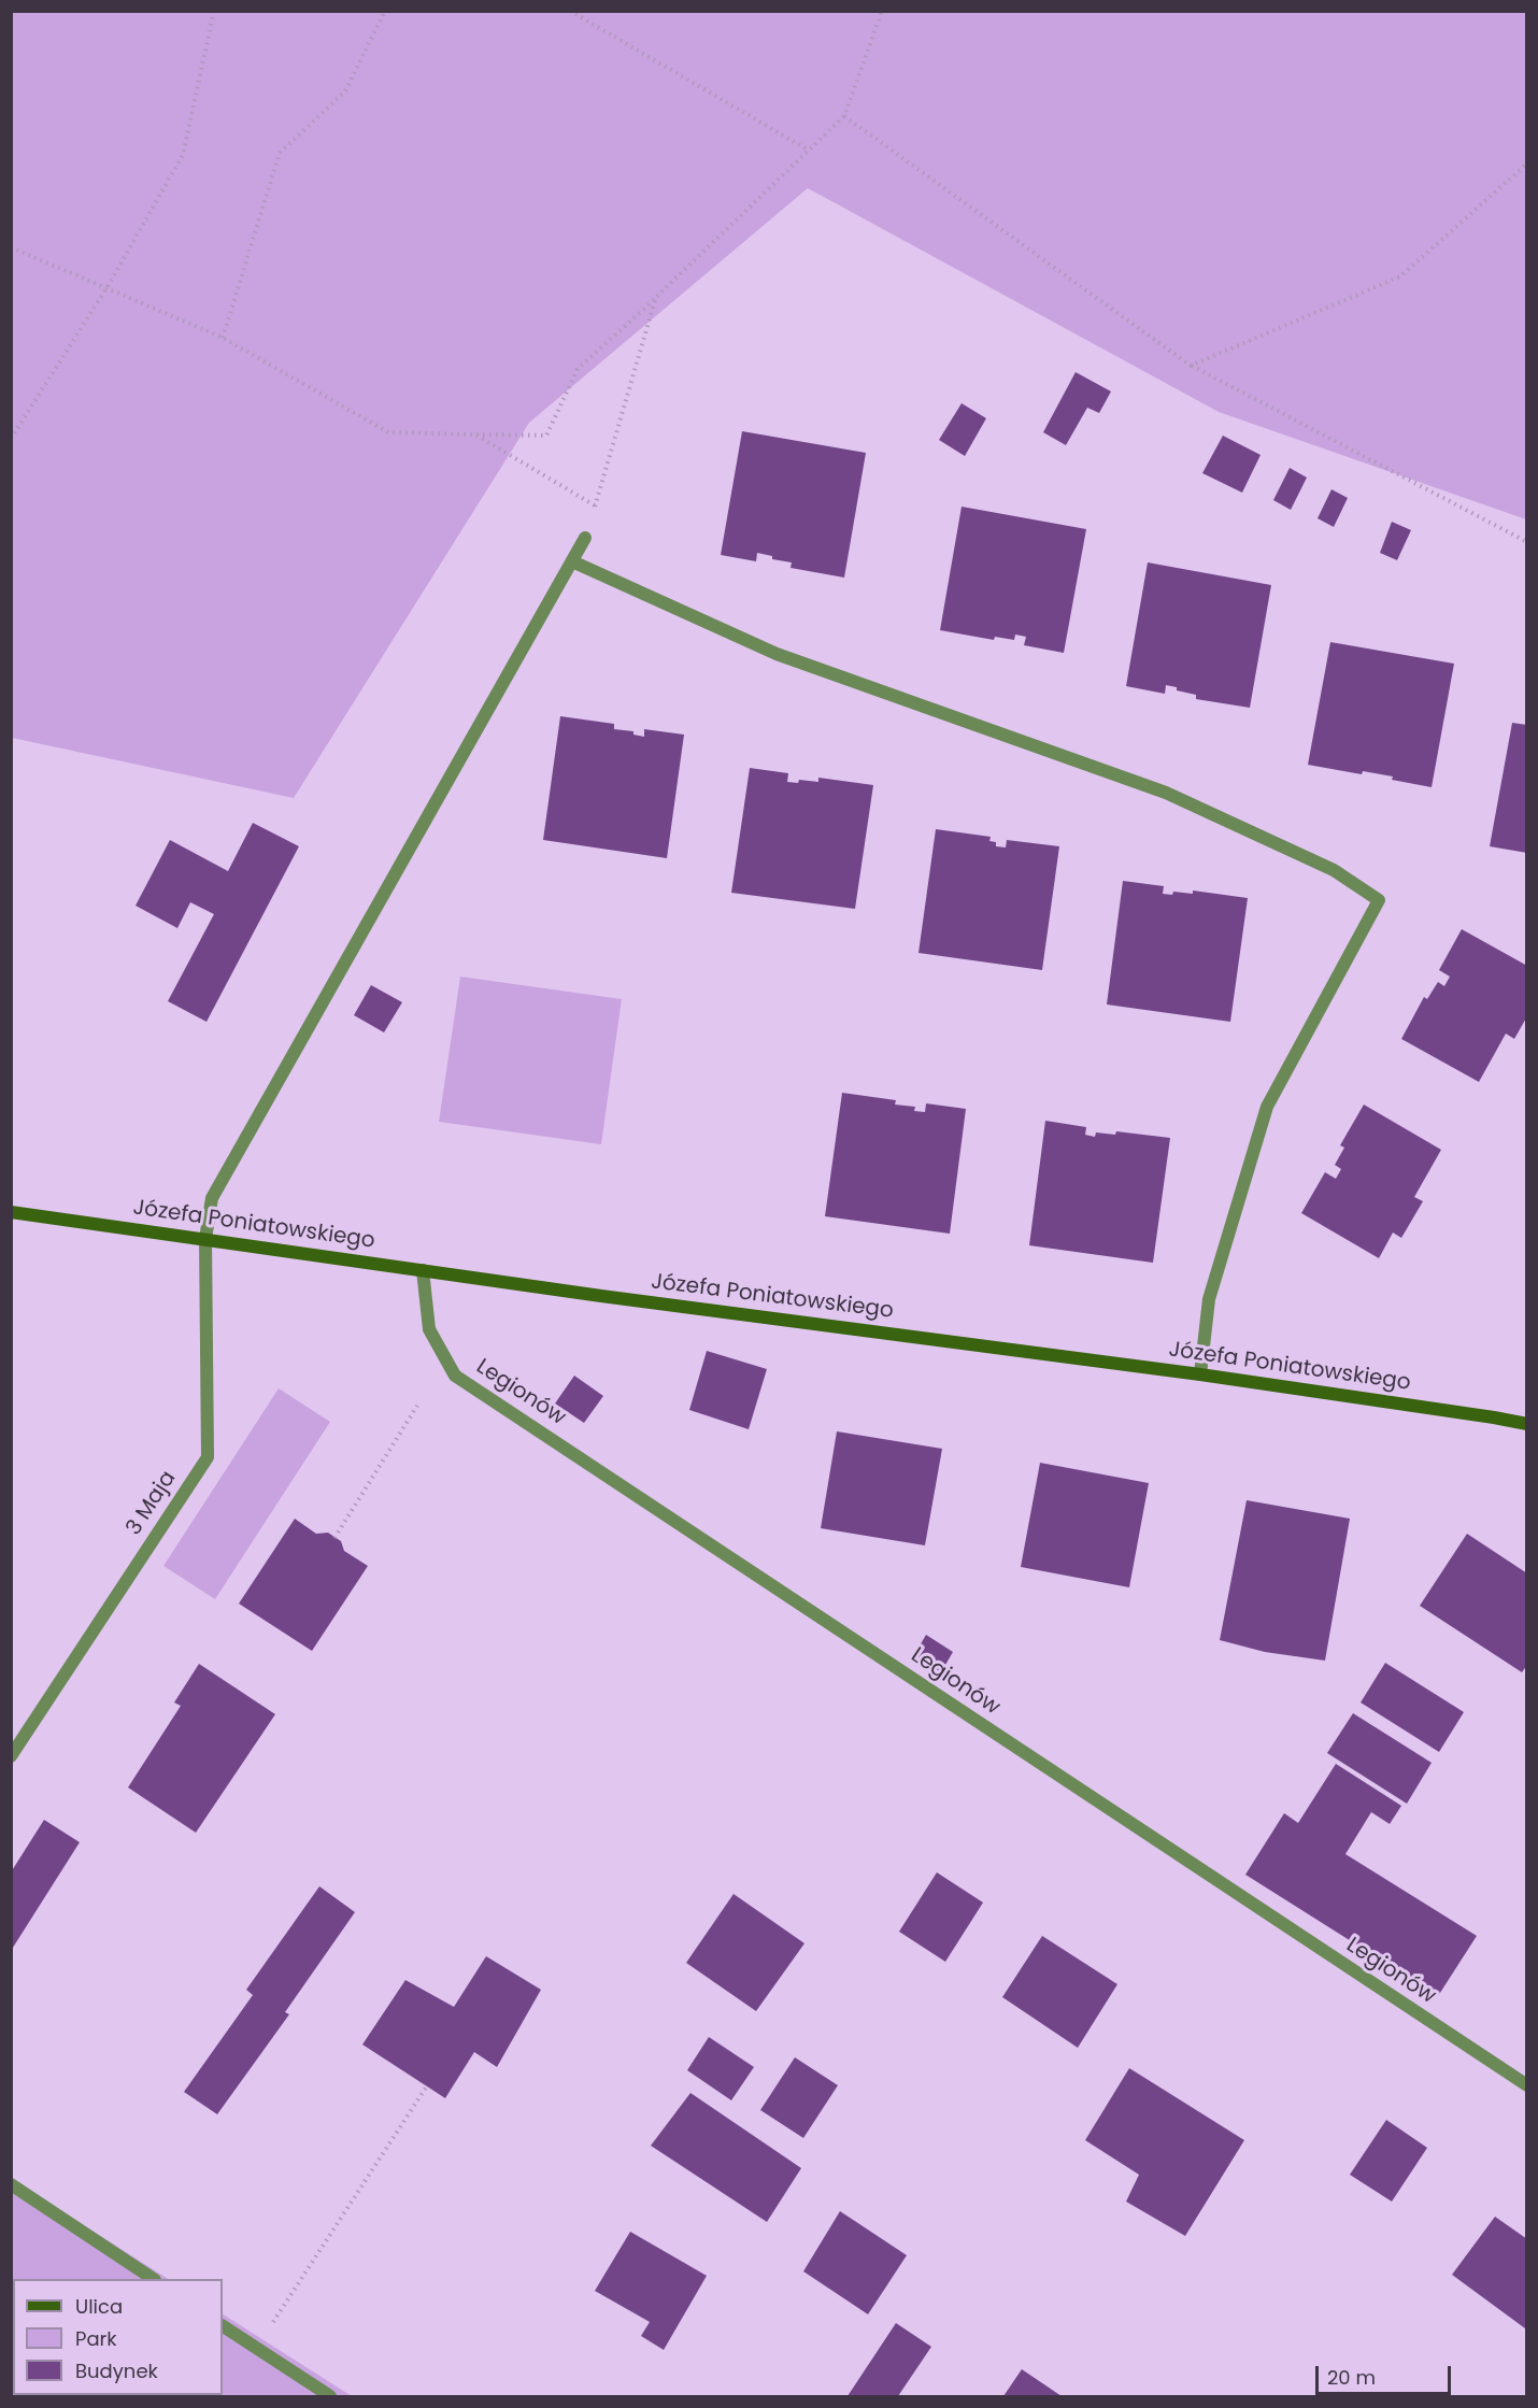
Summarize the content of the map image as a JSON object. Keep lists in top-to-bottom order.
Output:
{
  "streets": {
    "street": ["Józefa Poniatowskiego", "Legionów", "3 Maja"]
  },
  "crossings": [
    ["Józefa Poniatowskiego", "Legionów"],
    ["Józefa Poniatowskiego", "3 Maja"]
  ],
  "legend": ["Ulica", "Park", "Budynek"],
  "scale_bar": "20 m"
}
